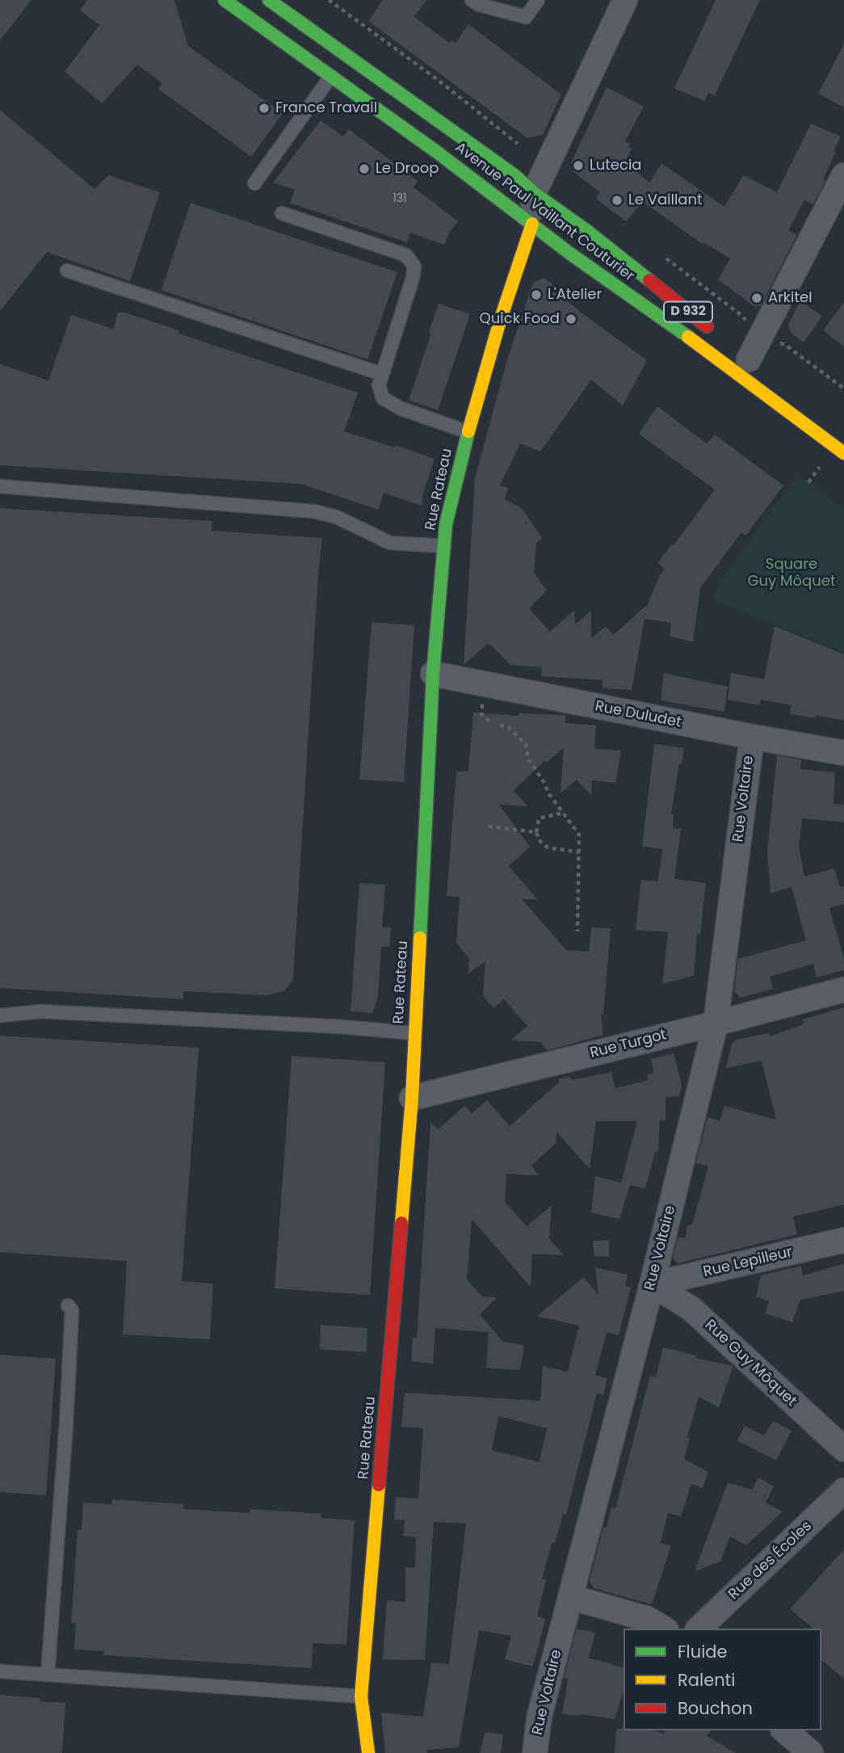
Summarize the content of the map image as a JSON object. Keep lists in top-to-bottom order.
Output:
{
  "streets": {
    "street": [
      "Avenue Paul Vaillant Couturier",
      "D 932",
      "Rue Rateau",
      "Rue Duludet",
      "Rue Voltaire",
      "Rue Turgot",
      "Rue Lepilleur",
      "Rue Guy Môquet",
      "Rue des Écoles"
    ]
  },
  "crossings": [
    ["Avenue Paul Vaillant Couturier", "Rue Rateau"],
    ["Rue Rateau", "Rue Duludet"],
    ["Rue Rateau", "Rue Turgot"],
    ["Rue Duludet", "Rue Voltaire"],
    ["Rue Voltaire", "Rue Turgot"],
    ["Rue Voltaire", "Rue Lepilleur"],
    ["Rue Voltaire", "Rue Guy Môquet"],
    ["Rue Lepilleur", "Rue Guy Môquet"]
  ],
  "parks": ["Square Guy Môquet"],
  "places": [
    "France Travail",
    "Lutecia",
    "Le Droop",
    "Le Vaillant",
    "L'Atelier",
    "Arkitel",
    "Quick Food"
  ],
  "house_numbers": ["131"],
  "legend": ["Fluide", "Ralenti", "Bouchon"]
}
